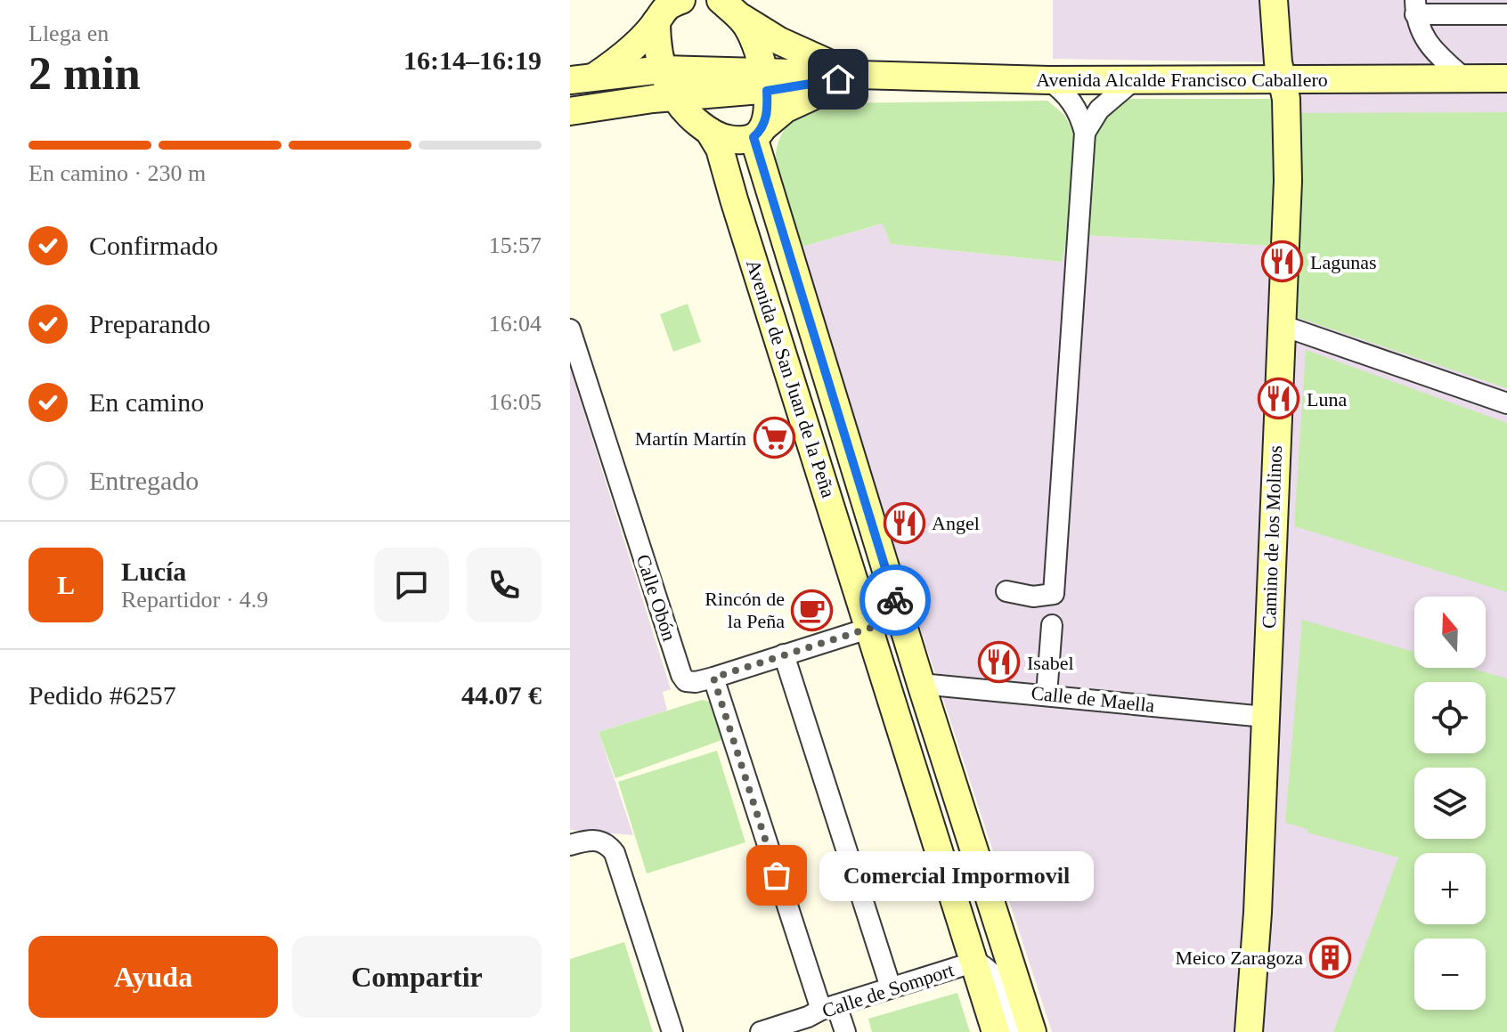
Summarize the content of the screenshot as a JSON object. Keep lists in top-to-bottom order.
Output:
{
  "streets": {
    "main road": ["Avenida Alcalde Francisco Caballero", "Avenida de San Juan de la Peña", "Camino de los Molinos"],
    "street": ["Calle Obón", "Calle de Maella", "Calle de Somport"]
  },
  "crossings": [
    ["Avenida Alcalde Francisco Caballero", "Avenida de San Juan de la Peña"],
    ["Avenida Alcalde Francisco Caballero", "Camino de los Molinos"],
    ["Avenida de San Juan de la Peña", "Calle Obón"],
    ["Avenida de San Juan de la Peña", "Calle de Maella"],
    ["Avenida de San Juan de la Peña", "Calle de Somport"],
    ["Camino de los Molinos", "Calle de Maella"]
  ],
  "places": {
    "restaurant": [
      "Lagunas",
      "Luna",
      "Angel",
      "Isabel"
    ],
    "supermarket": ["Martín Martín"],
    "cafe": ["Rincón de la Peña"],
    "other": ["Comercial Impormovil"],
    "building": ["Meico Zaragoza"]
  },
  "north": "top",
  "page": {
    "heading": ["2 min", "Llega en", "16:14–16:19"],
    "panel": [
      "Lucía",
      "Repartidor · 4.9",
      "Pedido #6257",
      "44.07 €"
    ],
    "bar": "En camino · 230 m",
    "list": [
      ["Confirmado", "15:57"],
      ["Preparando", "16:04"],
      ["En camino", "16:05"],
      "Entregado"
    ],
    "round": "L",
    "map_buttons": ["+", "−"],
    "bubble": "Comercial Impormovil",
    "buttons": ["Ayuda", "Compartir"]
  }
}
